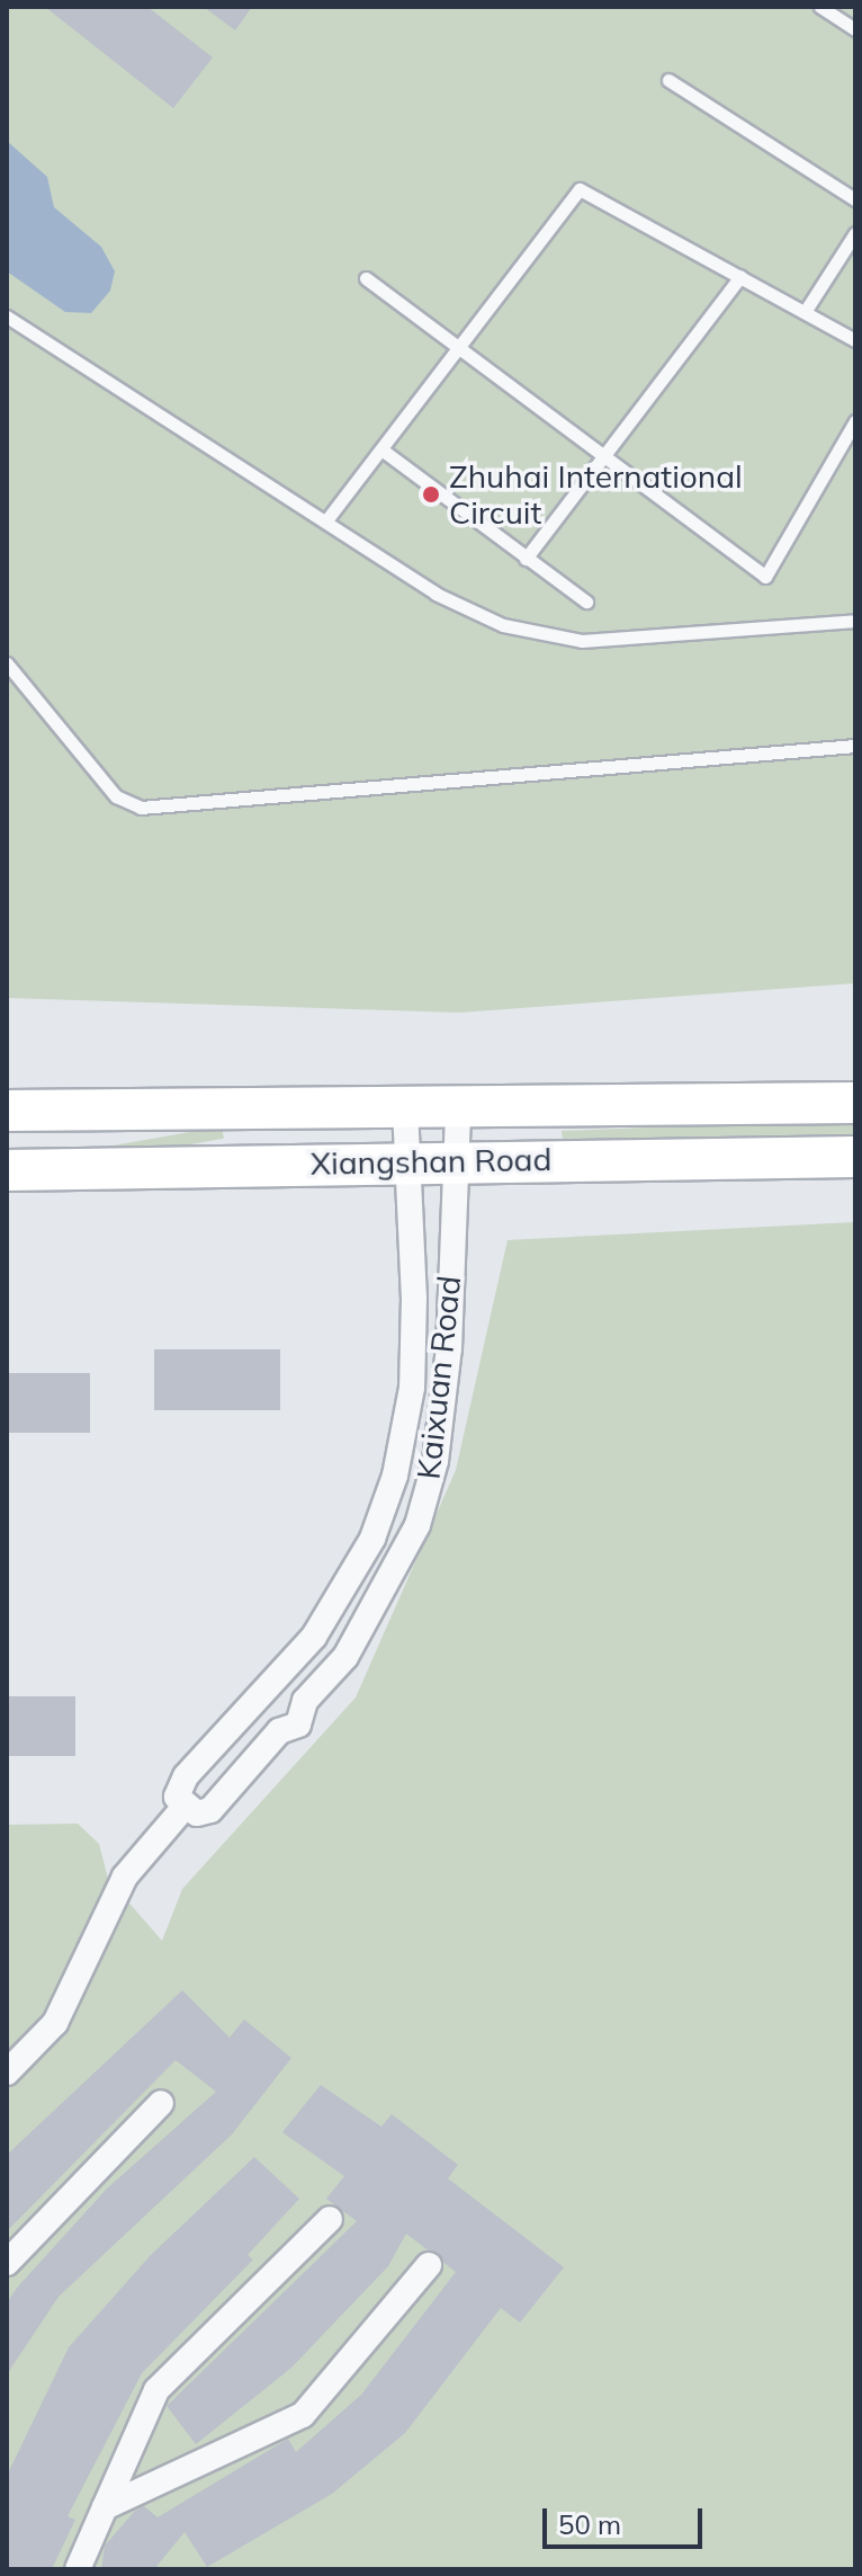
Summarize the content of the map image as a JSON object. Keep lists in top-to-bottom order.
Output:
{
  "streets": {
    "main road": ["Xiangshan Road"],
    "street": ["Kaixuan Road"]
  },
  "crossings": [
    ["Xiangshan Road", "Kaixuan Road"]
  ],
  "places": ["Zhuhai International Circuit"],
  "scale_bar": "50 m"
}
